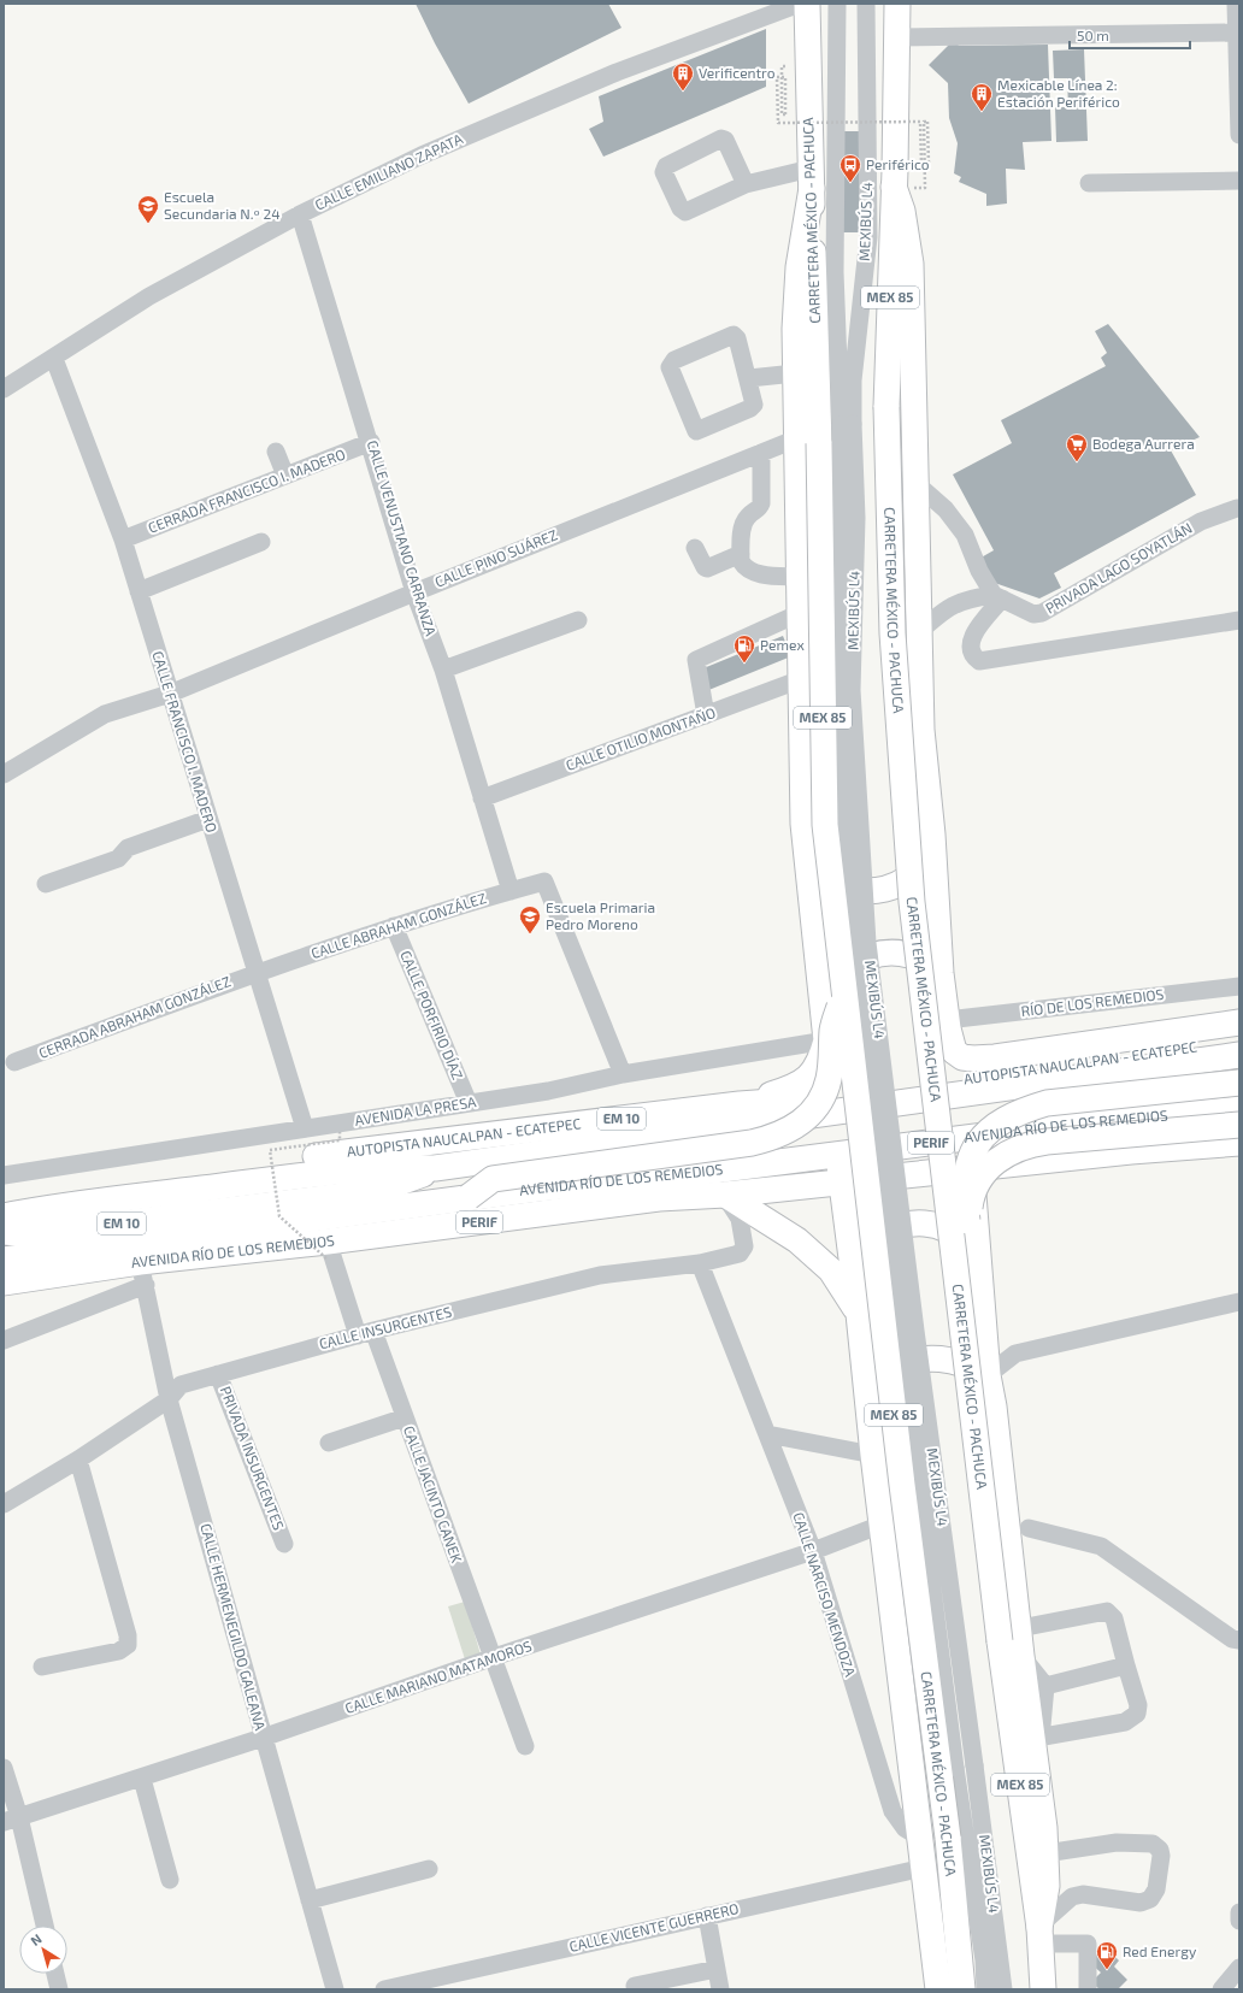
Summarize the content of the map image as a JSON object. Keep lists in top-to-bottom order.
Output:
{
  "streets": {
    "highway": [
      "CARRETERA MÉXICO - PACHUCA",
      "MEX 85",
      "AUTOPISTA NAUCALPAN - ECATEPEC",
      "EM 10",
      "AVENIDA RÍO DE LOS REMEDIOS",
      "PERIF"
    ],
    "street": [
      "CALLE EMILIANO ZAPATA",
      "MEXIBÚS L4",
      "CERRADA FRANCISCO I. MADERO",
      "CALLE VENUSTIANO CARRANZA",
      "CALLE PINO SUÁREZ",
      "PRIVADA LAGO SOYATLÁN",
      "CALLE OTILIO MONTAÑO",
      "CALLE FRANCISCO I. MADERO",
      "CALLE ABRAHAM GONZÁLEZ",
      "RÍO DE LOS REMEDIOS",
      "CALLE PORFIRIO DÍAZ",
      "CERRADA ABRAHAM GONZÁLEZ",
      "AVENIDA LA PRESA",
      "CALLE INSURGENTES",
      "PRIVADA INSURGENTES",
      "CALLE JACINTO CANEK",
      "CALLE NARCISO MENDOZA",
      "CALLE HERMENEGILDO GALEANA",
      "CALLE MARIANO MATAMOROS",
      "CALLE VICENTE GUERRERO"
    ]
  },
  "crossings": [
    ["CALLE EMILIANO ZAPATA", "CALLE VENUSTIANO CARRANZA"],
    ["CALLE EMILIANO ZAPATA", "CALLE FRANCISCO I. MADERO"],
    ["CERRADA FRANCISCO I. MADERO", "CALLE VENUSTIANO CARRANZA"],
    ["CERRADA FRANCISCO I. MADERO", "CALLE FRANCISCO I. MADERO"],
    ["CALLE VENUSTIANO CARRANZA", "CALLE PINO SUÁREZ"],
    ["CALLE VENUSTIANO CARRANZA", "CALLE OTILIO MONTAÑO"],
    ["CALLE VENUSTIANO CARRANZA", "CALLE ABRAHAM GONZÁLEZ"],
    ["CALLE PINO SUÁREZ", "CALLE FRANCISCO I. MADERO"],
    ["CALLE FRANCISCO I. MADERO", "CALLE ABRAHAM GONZÁLEZ"],
    ["CALLE FRANCISCO I. MADERO", "CERRADA ABRAHAM GONZÁLEZ"],
    ["CALLE FRANCISCO I. MADERO", "AVENIDA LA PRESA"],
    ["CALLE ABRAHAM GONZÁLEZ", "CALLE PORFIRIO DÍAZ"],
    ["CALLE ABRAHAM GONZÁLEZ", "CERRADA ABRAHAM GONZÁLEZ"],
    ["CALLE ABRAHAM GONZÁLEZ", "AVENIDA LA PRESA"],
    ["CALLE PORFIRIO DÍAZ", "AVENIDA LA PRESA"],
    ["AVENIDA RÍO DE LOS REMEDIOS", "CALLE INSURGENTES"],
    ["AVENIDA RÍO DE LOS REMEDIOS", "CALLE JACINTO CANEK"],
    ["AVENIDA RÍO DE LOS REMEDIOS", "CALLE HERMENEGILDO GALEANA"],
    ["CALLE INSURGENTES", "PRIVADA INSURGENTES"],
    ["CALLE INSURGENTES", "CALLE JACINTO CANEK"],
    ["CALLE INSURGENTES", "CALLE NARCISO MENDOZA"],
    ["CALLE INSURGENTES", "CALLE HERMENEGILDO GALEANA"],
    ["CALLE JACINTO CANEK", "CALLE MARIANO MATAMOROS"],
    ["CALLE NARCISO MENDOZA", "CALLE MARIANO MATAMOROS"],
    ["CALLE HERMENEGILDO GALEANA", "CALLE MARIANO MATAMOROS"]
  ],
  "places": {
    "building": ["Verificentro", "Mexicable Línea 2: Estación Periférico"],
    "bus stop": ["Periférico"],
    "school or university": ["Escuela Secundaria N.º 24", "Escuela Primaria Pedro Moreno"],
    "supermarket": ["Bodega Aurrera"],
    "fuel station": ["Pemex", "Red Energy"]
  },
  "scale_bar": "50 m",
  "north": "top left"
}
